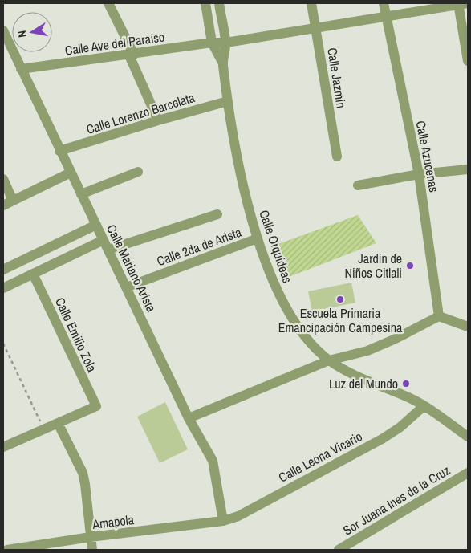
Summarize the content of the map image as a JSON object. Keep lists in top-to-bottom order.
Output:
{
  "streets": {
    "street": [
      "Calle Ave del Paraíso",
      "Calle Jazmín",
      "Calle Lorenzo Barcelata",
      "Calle Azucenas",
      "Calle 2da de Arista",
      "Calle Orquídeas",
      "Calle Mariano Arista",
      "Calle Emilio Zola",
      "Calle Leona Vicario",
      "Sor Juana Ines de la Cruz",
      "Amapola"
    ]
  },
  "crossings": [
    ["Calle Ave del Paraíso", "Calle Jazmín"],
    ["Calle Ave del Paraíso", "Calle Azucenas"],
    ["Calle Ave del Paraíso", "Calle Orquídeas"],
    ["Calle Ave del Paraíso", "Calle Mariano Arista"],
    ["Calle Lorenzo Barcelata", "Calle Orquídeas"],
    ["Calle Lorenzo Barcelata", "Calle Mariano Arista"],
    ["Calle 2da de Arista", "Calle Orquídeas"],
    ["Calle 2da de Arista", "Calle Mariano Arista"],
    ["Calle Orquídeas", "Calle Leona Vicario"],
    ["Calle Mariano Arista", "Calle Leona Vicario"],
    ["Calle Mariano Arista", "Amapola"],
    ["Calle Leona Vicario", "Amapola"]
  ],
  "places": ["Jardín de Niños Citlali", "Escuela Primaria Emancipación Campesina", "Luz del Mundo"],
  "north": "left"
}
